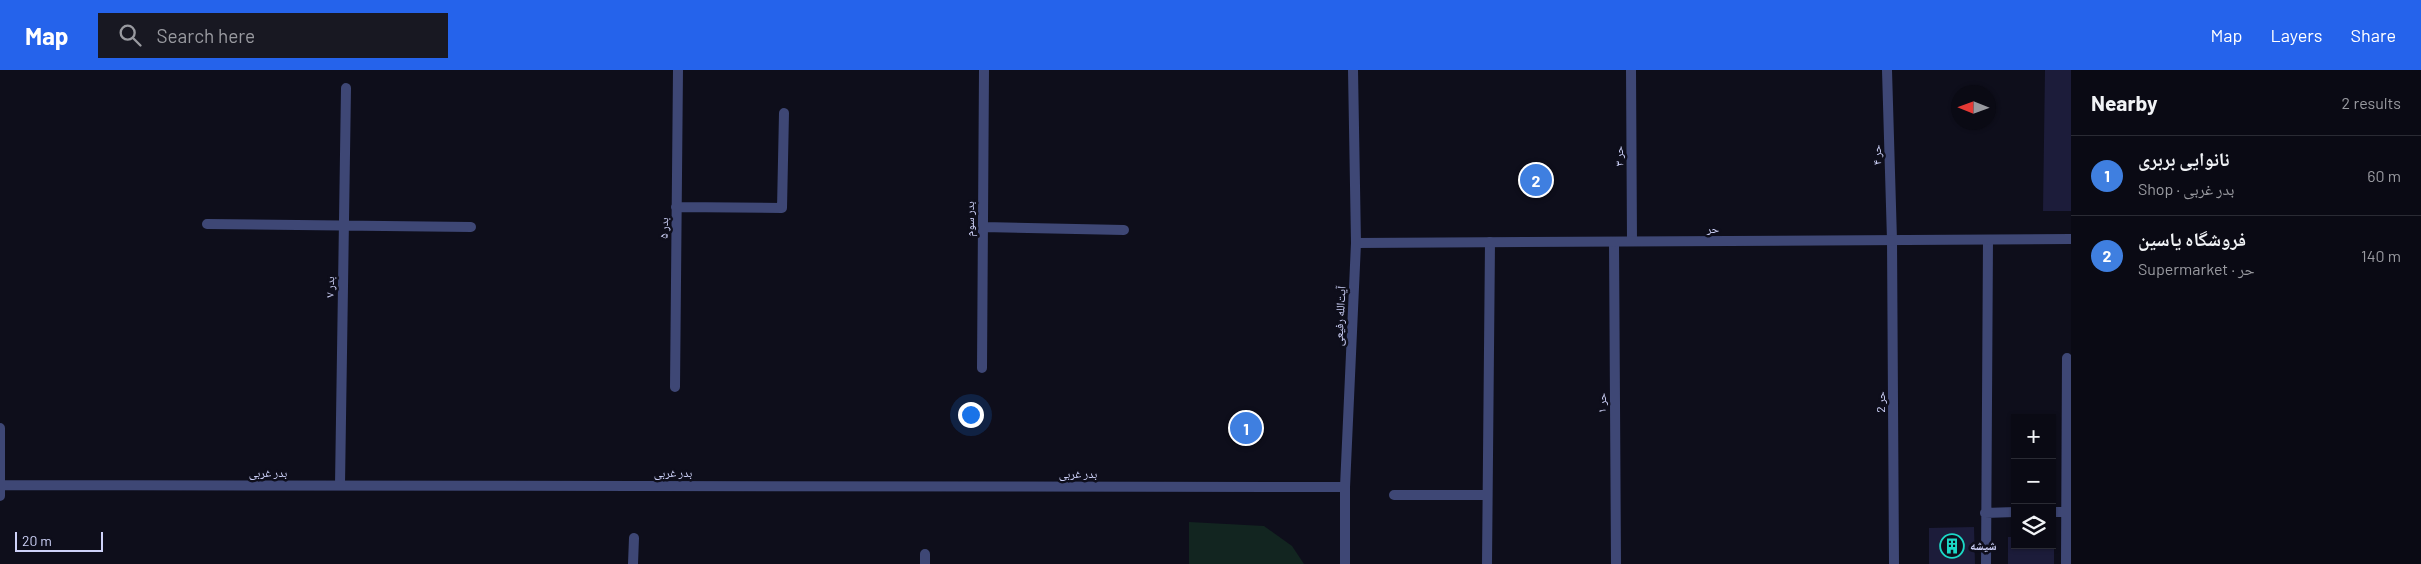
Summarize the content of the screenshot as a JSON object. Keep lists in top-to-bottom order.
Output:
{
  "streets": {
    "street": [
      "حر ۴",
      "حر ۳",
      "بدر سوم",
      "بدر ۵",
      "حر",
      "بدر ۷",
      "آیت‌الله رفیعی",
      "حر 2",
      "حر ۱",
      "بدر غربی"
    ]
  },
  "crossings": [
    ["حر ۴", "حر"],
    ["حر ۴", "حر 2"],
    ["حر ۳", "حر"],
    ["حر", "آیت‌الله رفیعی"],
    ["حر", "حر 2"],
    ["حر", "حر ۱"],
    ["بدر ۷", "بدر غربی"],
    ["آیت‌الله رفیعی", "بدر غربی"]
  ],
  "places": {
    "building": ["شیشه"]
  },
  "scale_bar": "20 m",
  "north": "left",
  "page": {
    "header": "Map",
    "search": "Search here",
    "nav": ["Map", "Layers", "Share"],
    "heading": ["Nearby", "2 results"],
    "list": [
      {
        "mark": "1",
        "name": "نانوایی بربری",
        "note": "Shop · بدر غربی",
        "value": "60 m"
      },
      {
        "mark": "2",
        "name": "فروشگاه یاسین",
        "note": "Supermarket · حر",
        "value": "140 m"
      }
    ],
    "pins": ["2", "1"],
    "map_buttons": ["+", "−"],
    "scale": "20 m"
  }
}
